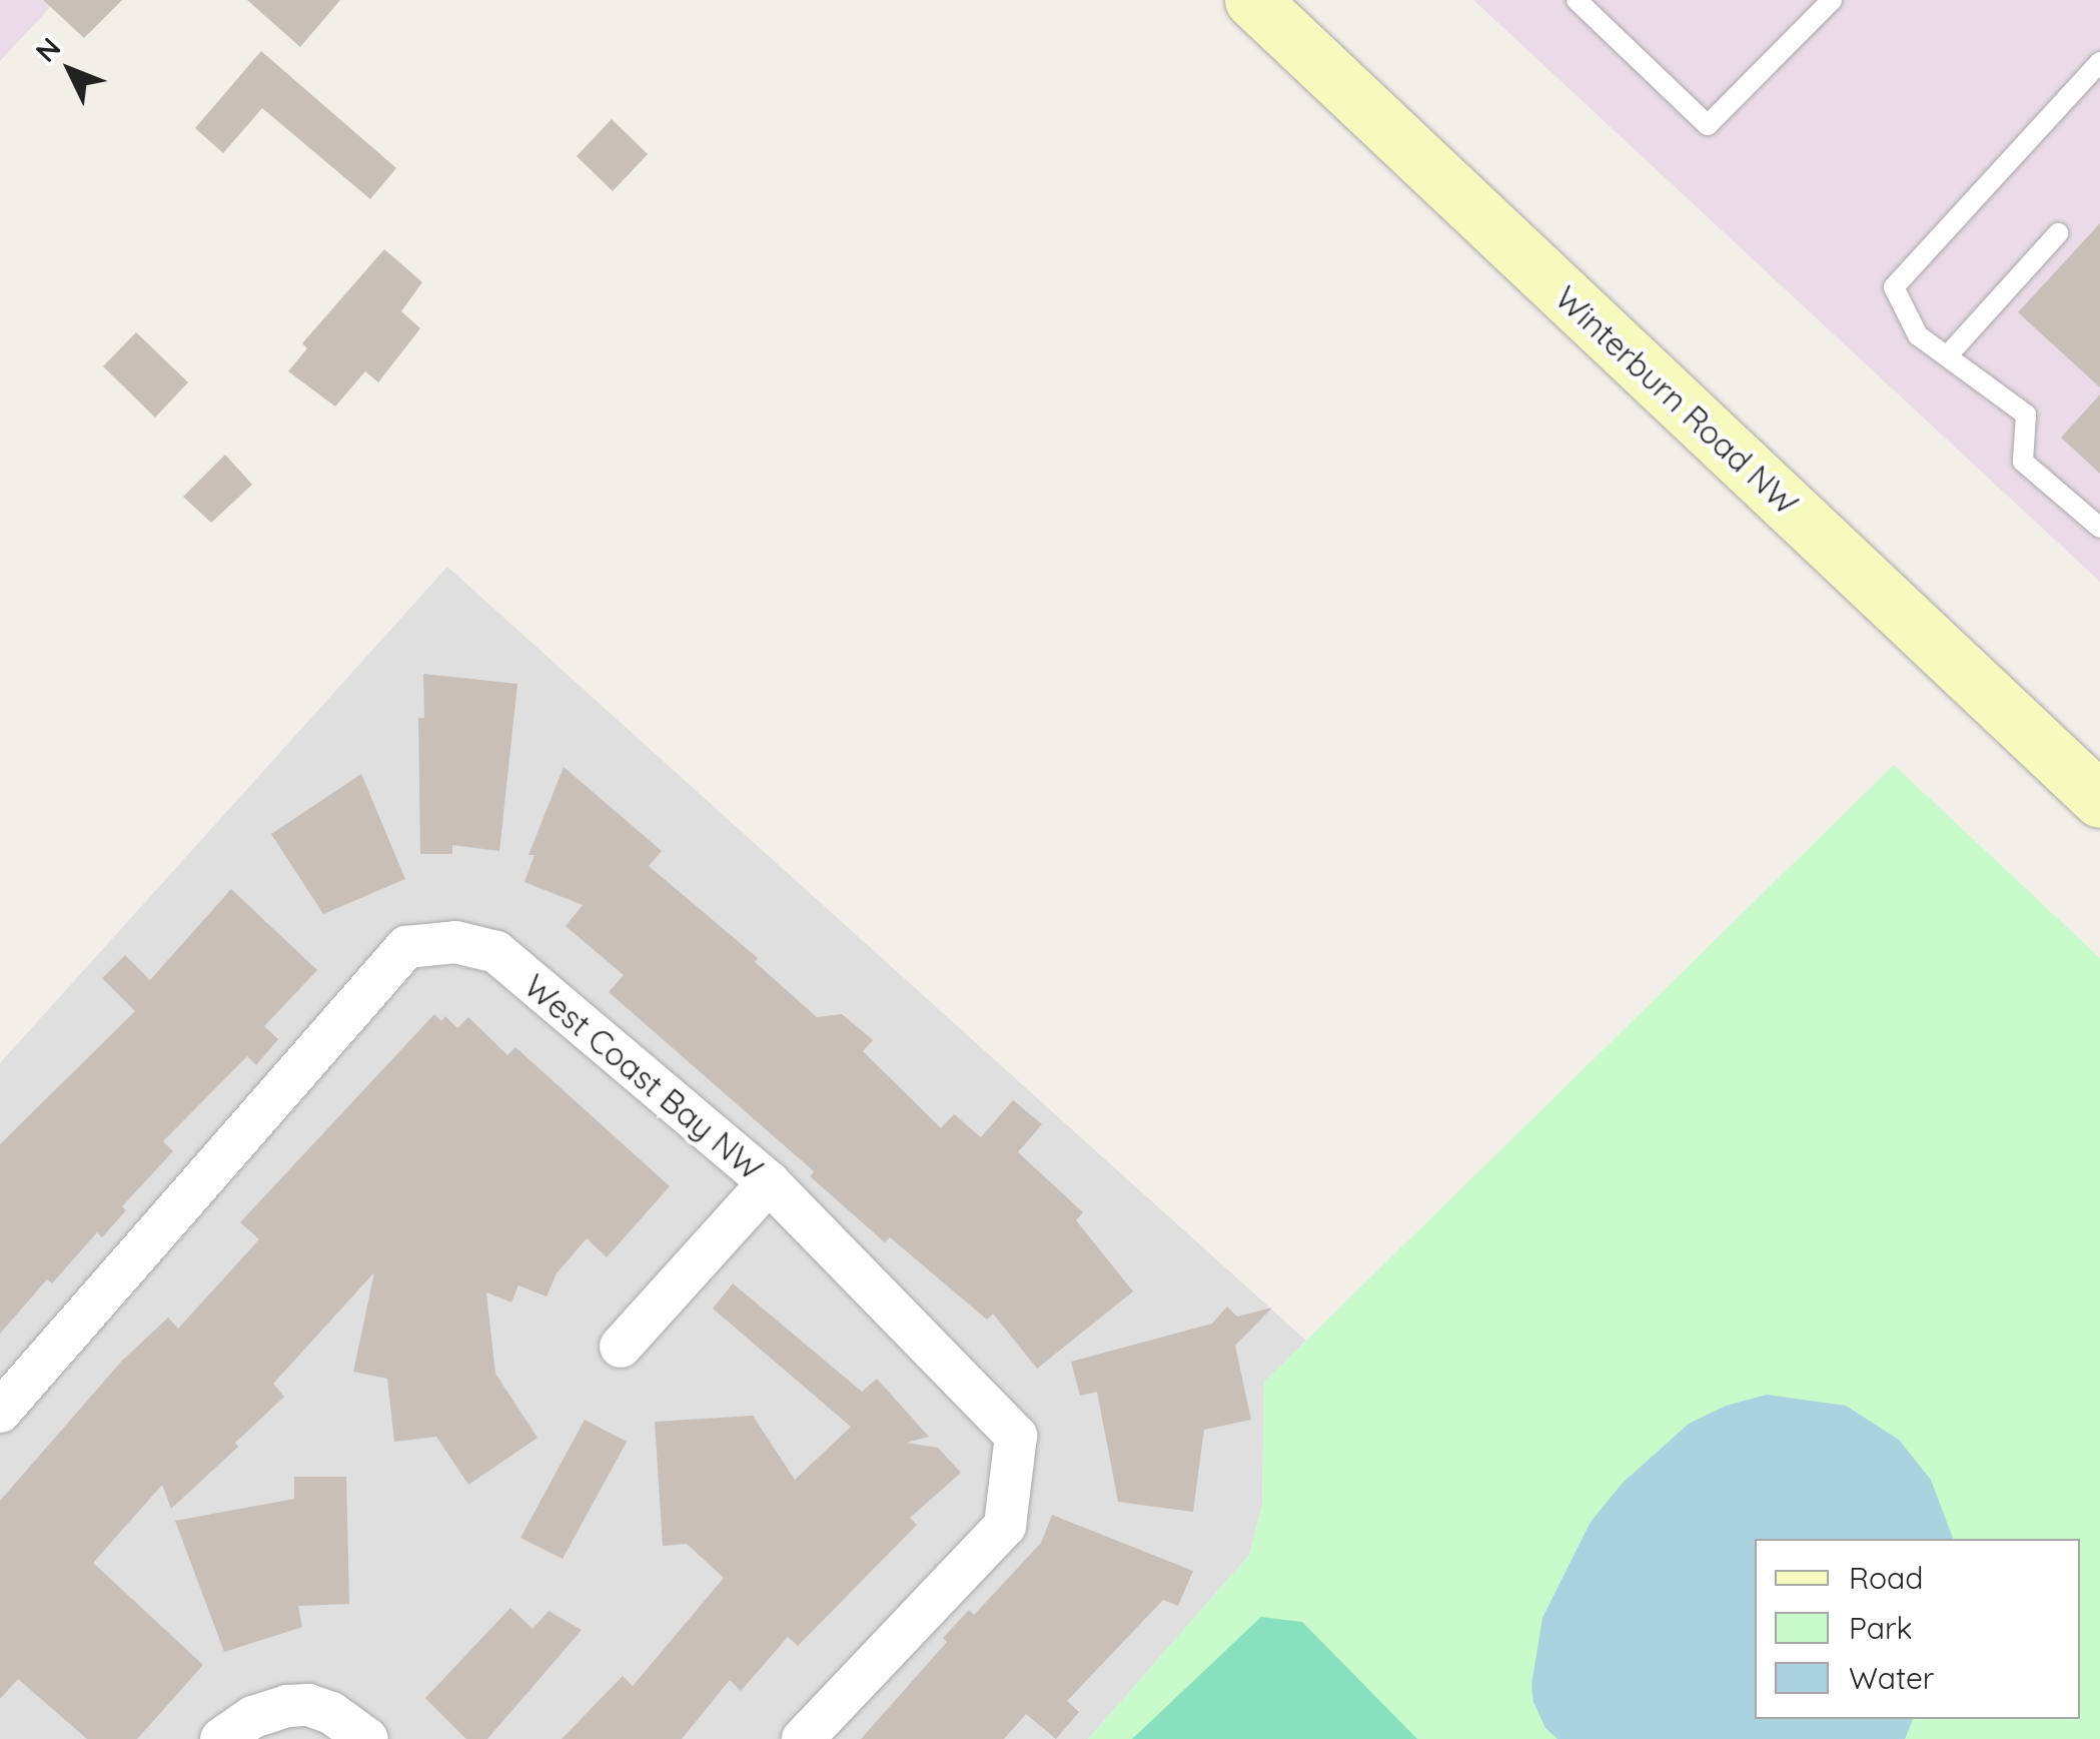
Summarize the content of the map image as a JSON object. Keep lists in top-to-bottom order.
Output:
{
  "streets": {
    "main road": ["Winterburn Road NW"],
    "street": ["West Coast Bay NW"]
  },
  "legend": ["Road", "Park", "Water"],
  "north": "top left"
}
